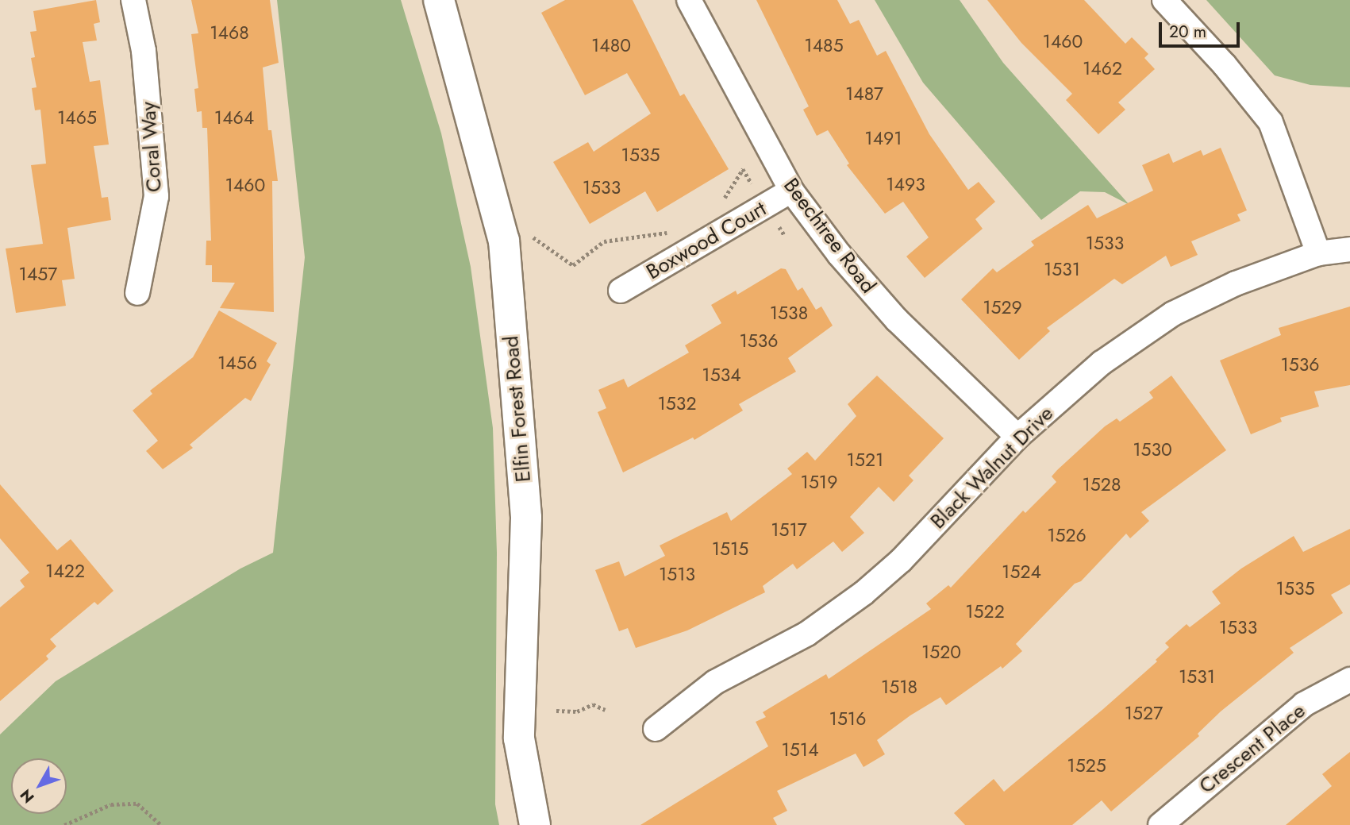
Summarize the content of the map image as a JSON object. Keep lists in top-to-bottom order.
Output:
{
  "streets": {
    "street": [
      "Coral Way",
      "Beechtree Road",
      "Boxwood Court",
      "Elfin Forest Road",
      "Black Walnut Drive",
      "Crescent Place"
    ]
  },
  "crossings": [
    ["Beechtree Road", "Boxwood Court"],
    ["Beechtree Road", "Black Walnut Drive"]
  ],
  "house_numbers": [
    "1468",
    "1460",
    "1480",
    "1485",
    "1462",
    "1487",
    "1465",
    "1464",
    "1491",
    "1535",
    "1493",
    "1460",
    "1533",
    "1533",
    "1531",
    "1457",
    "1529",
    "1538",
    "1536",
    "1456",
    "1536",
    "1534",
    "1532",
    "1530",
    "1521",
    "1519",
    "1528",
    "1517",
    "1526",
    "1515",
    "1422",
    "1524",
    "1513",
    "1535",
    "1522",
    "1533",
    "1520",
    "1531",
    "1518",
    "1527",
    "1516",
    "1514",
    "1525"
  ],
  "scale_bar": "20 m",
  "north": "bottom left"
}
